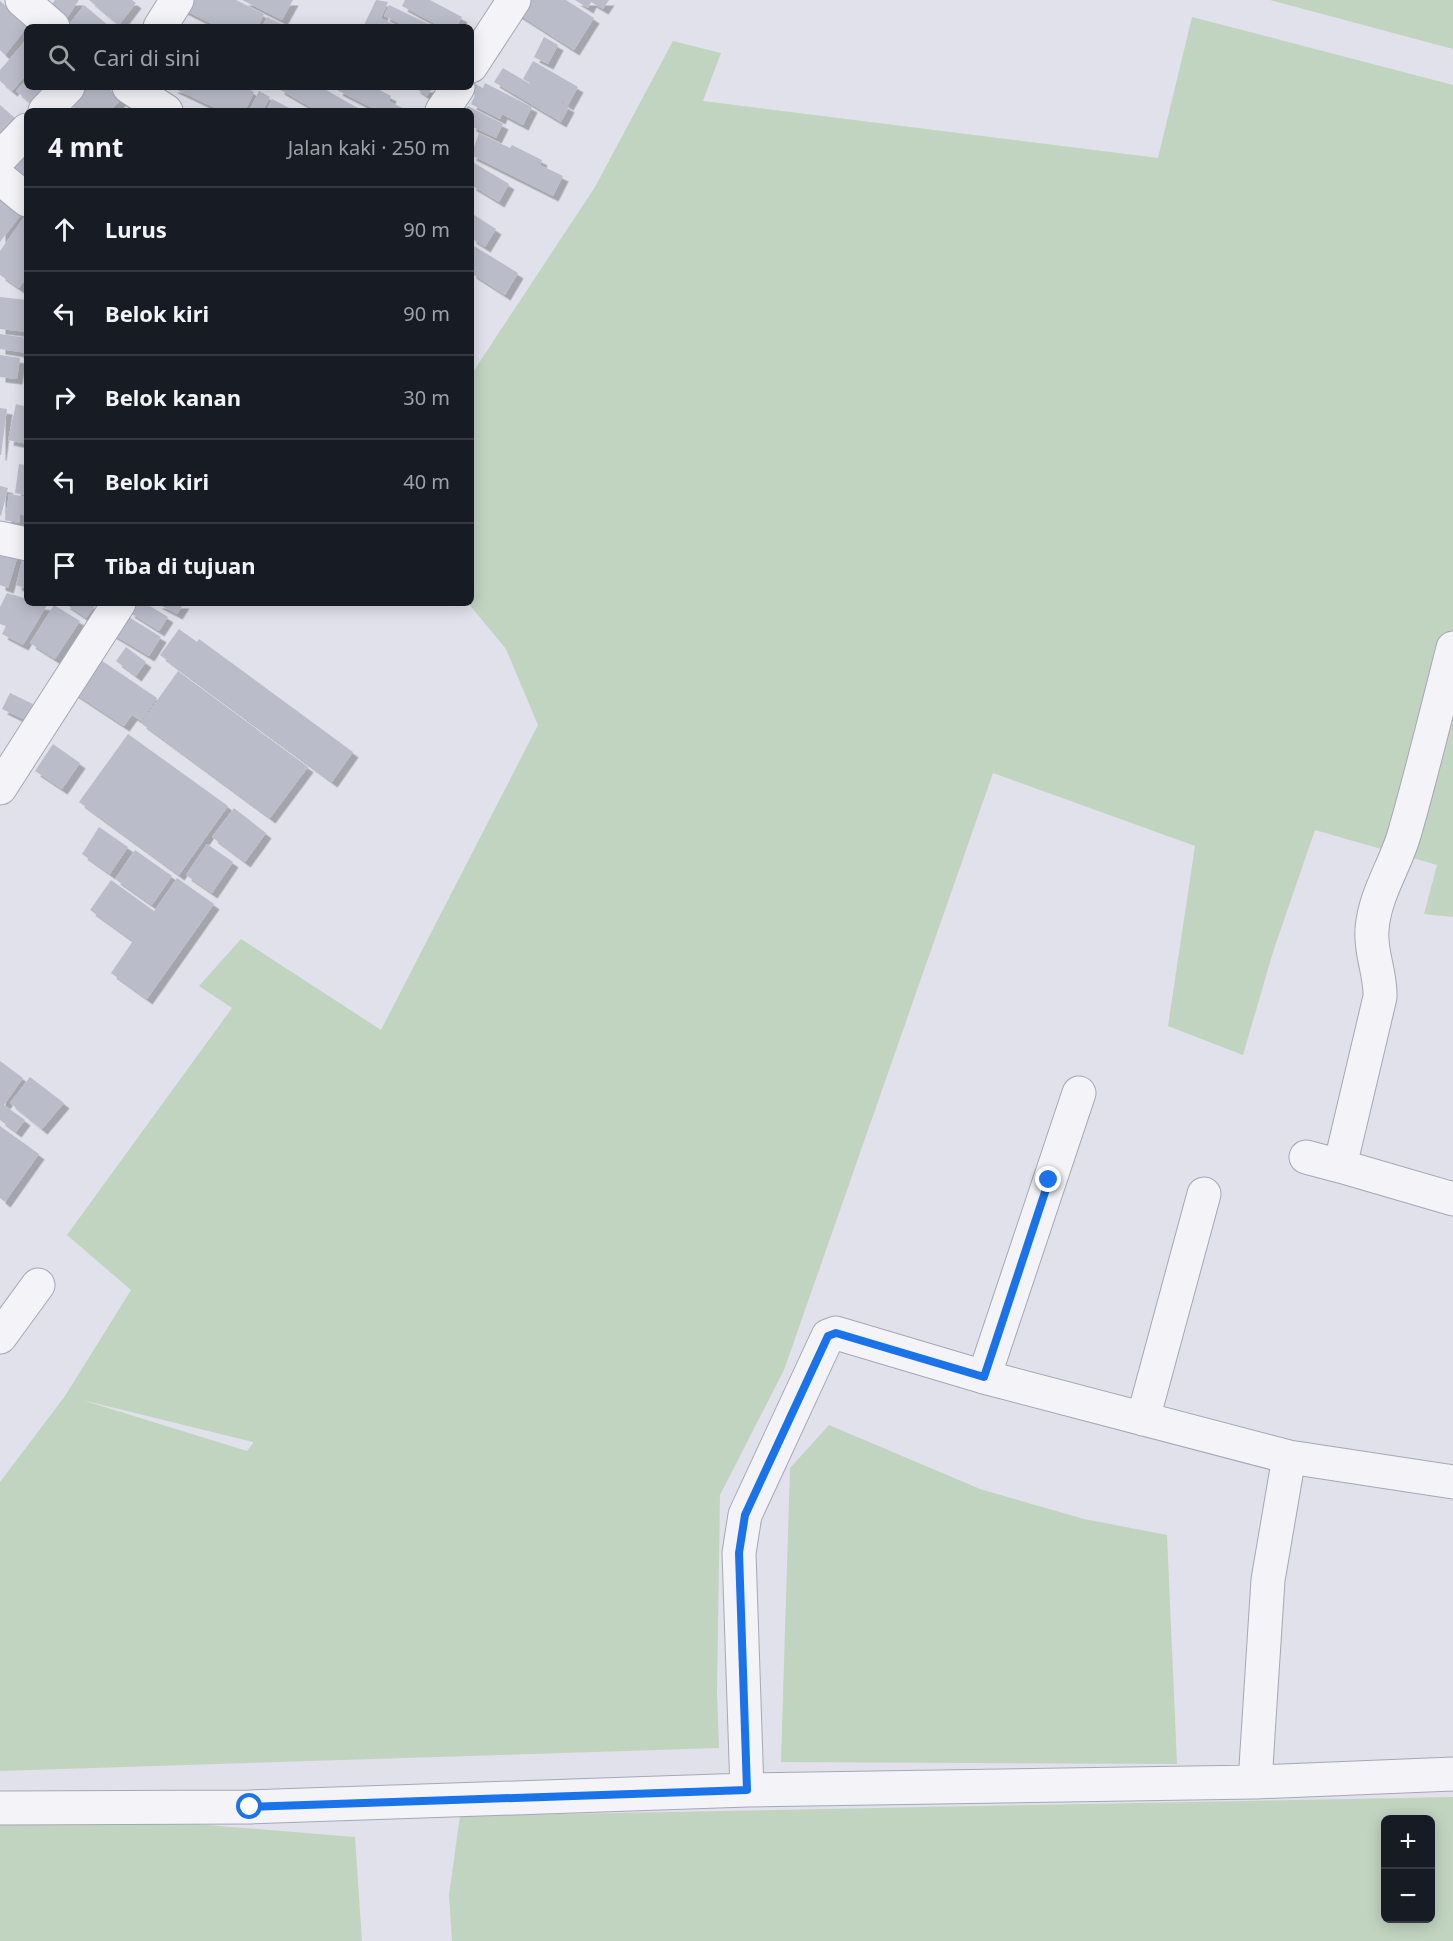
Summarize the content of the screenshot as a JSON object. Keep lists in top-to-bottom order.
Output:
{
  "page": {
    "search": "Cari di sini",
    "heading": ["4 mnt", "Jalan kaki · 250 m"],
    "list": [
      ["Lurus", "90 m"],
      ["Belok kiri", "90 m"],
      ["Belok kanan", "30 m"],
      ["Belok kiri", "40 m"],
      "Tiba di tujuan"
    ],
    "map_buttons": ["+", "−"]
  }
}
